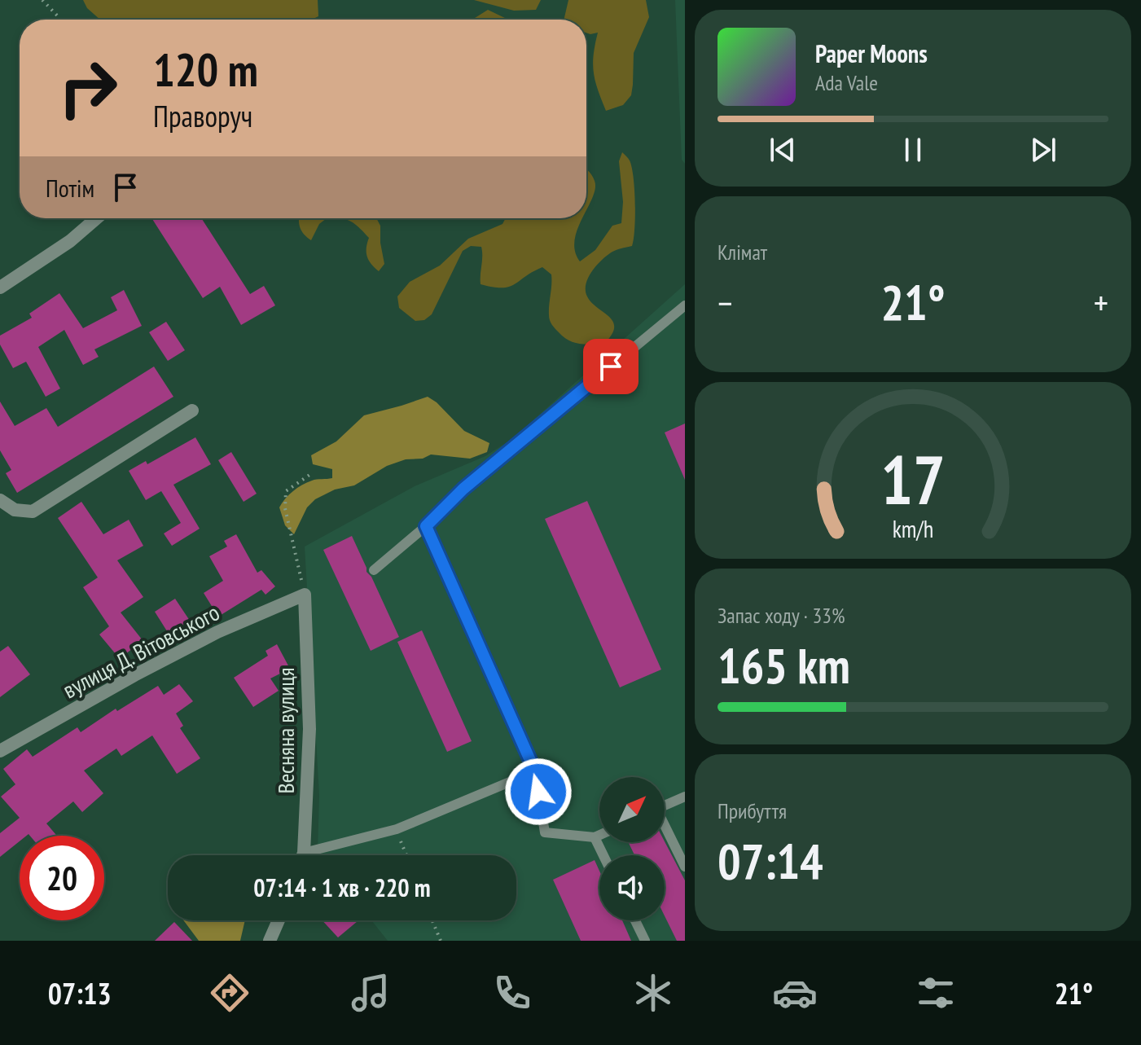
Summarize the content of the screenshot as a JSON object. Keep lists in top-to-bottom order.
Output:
{
  "streets": {
    "street": ["вулиця Д. Вітовського", "Весняна вулиця"]
  },
  "crossings": [
    ["вулиця Д. Вітовського", "Весняна вулиця"]
  ],
  "north": "top right",
  "page": {
    "turn": ["120 m", "Праворуч"],
    "song": ["Paper Moons", "Ada Vale"],
    "then": "Потім",
    "tile": [
      "Клімат",
      ["Запас ходу · 33%", "165 km"],
      ["Прибуття", "07:14"]
    ],
    "heat": ["−", "21°", "+"],
    "limit": "20",
    "trip": "07:14 · 1 хв · 220 m",
    "tabs": ["07:13", "21°"],
    "gauge": ["17", "km/h"]
  }
}
